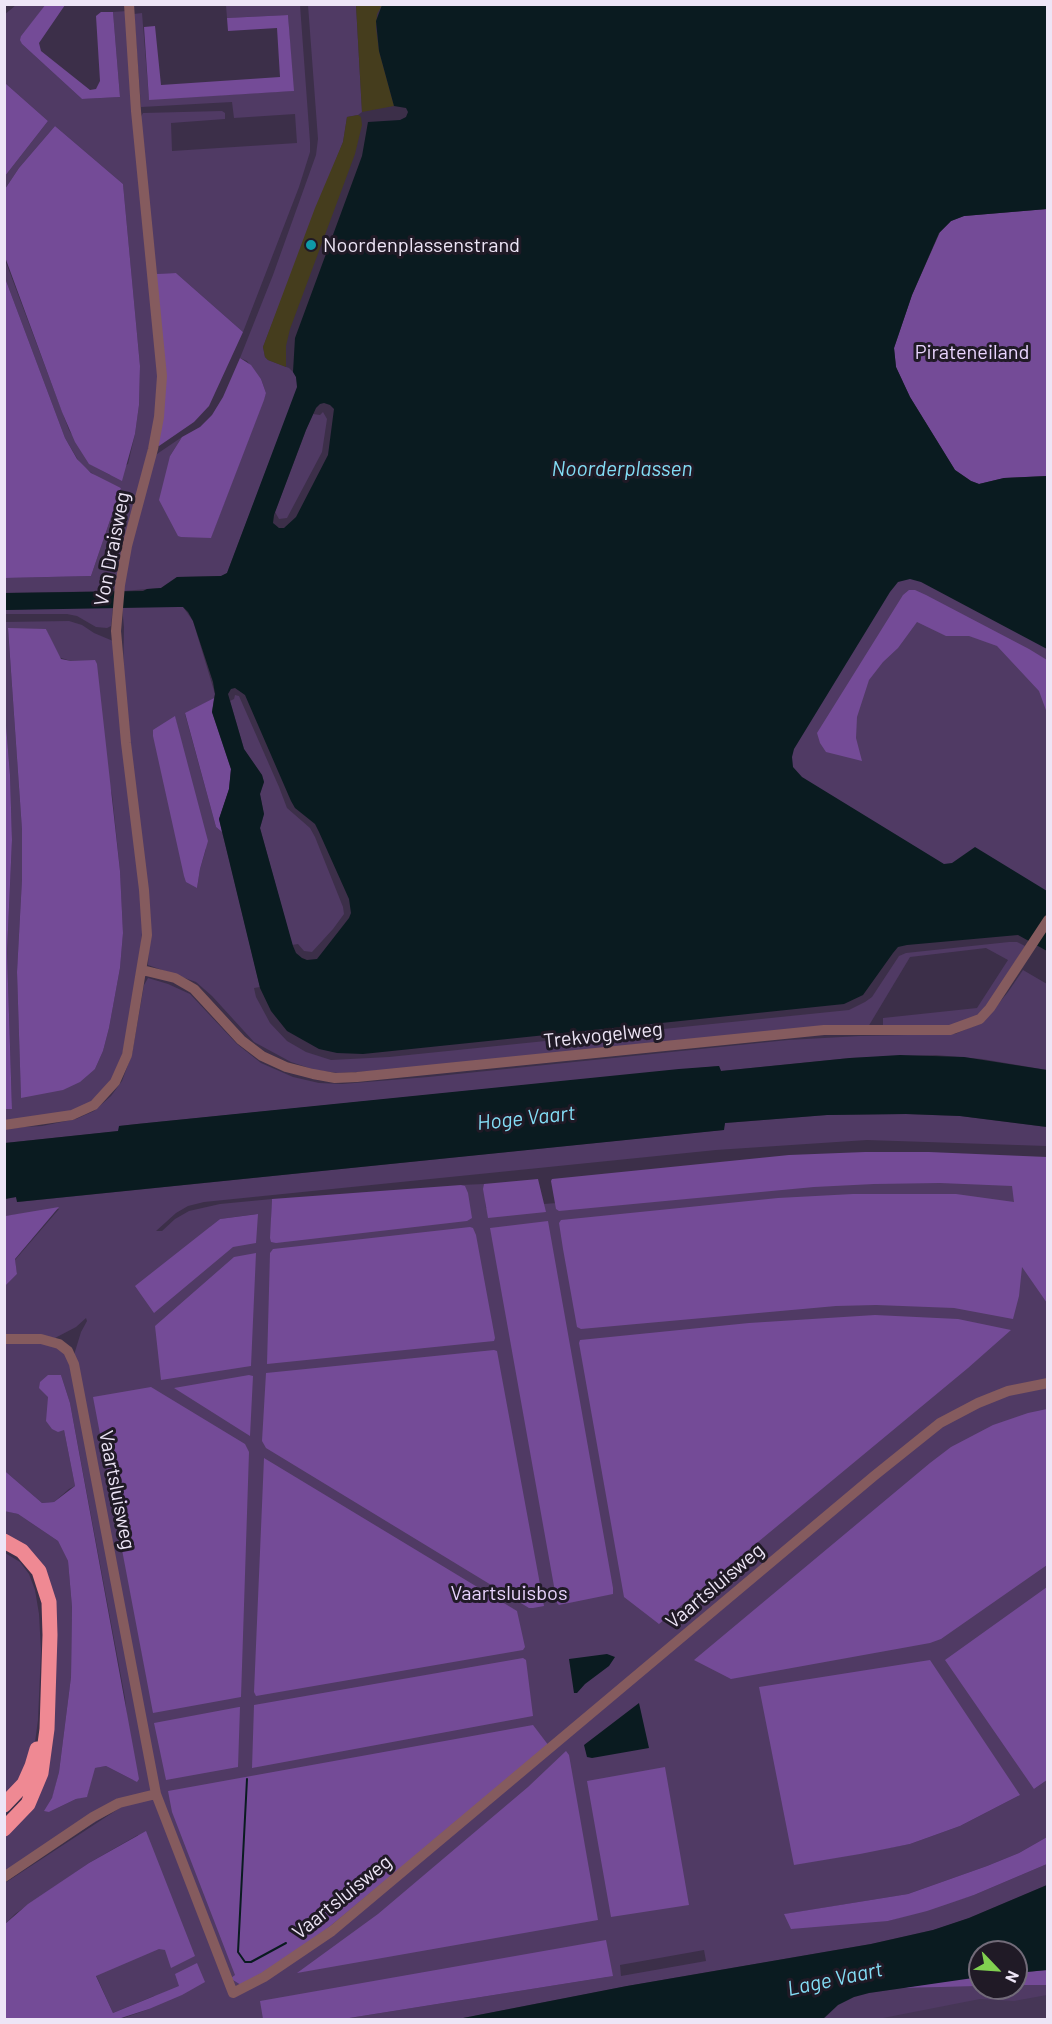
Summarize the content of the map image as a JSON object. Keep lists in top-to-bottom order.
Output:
{
  "streets": {
    "street": ["Von Draisweg", "Trekvogelweg", "Vaartsluisweg"]
  },
  "crossings": [
    ["Von Draisweg", "Trekvogelweg"]
  ],
  "water": ["Noorderplassen", "Hoge Vaart", "Lage Vaart"],
  "parks": ["Pirateneiland", "Vaartsluisbos"],
  "places": ["Noordenplassenstrand"],
  "north": "bottom right"
}
